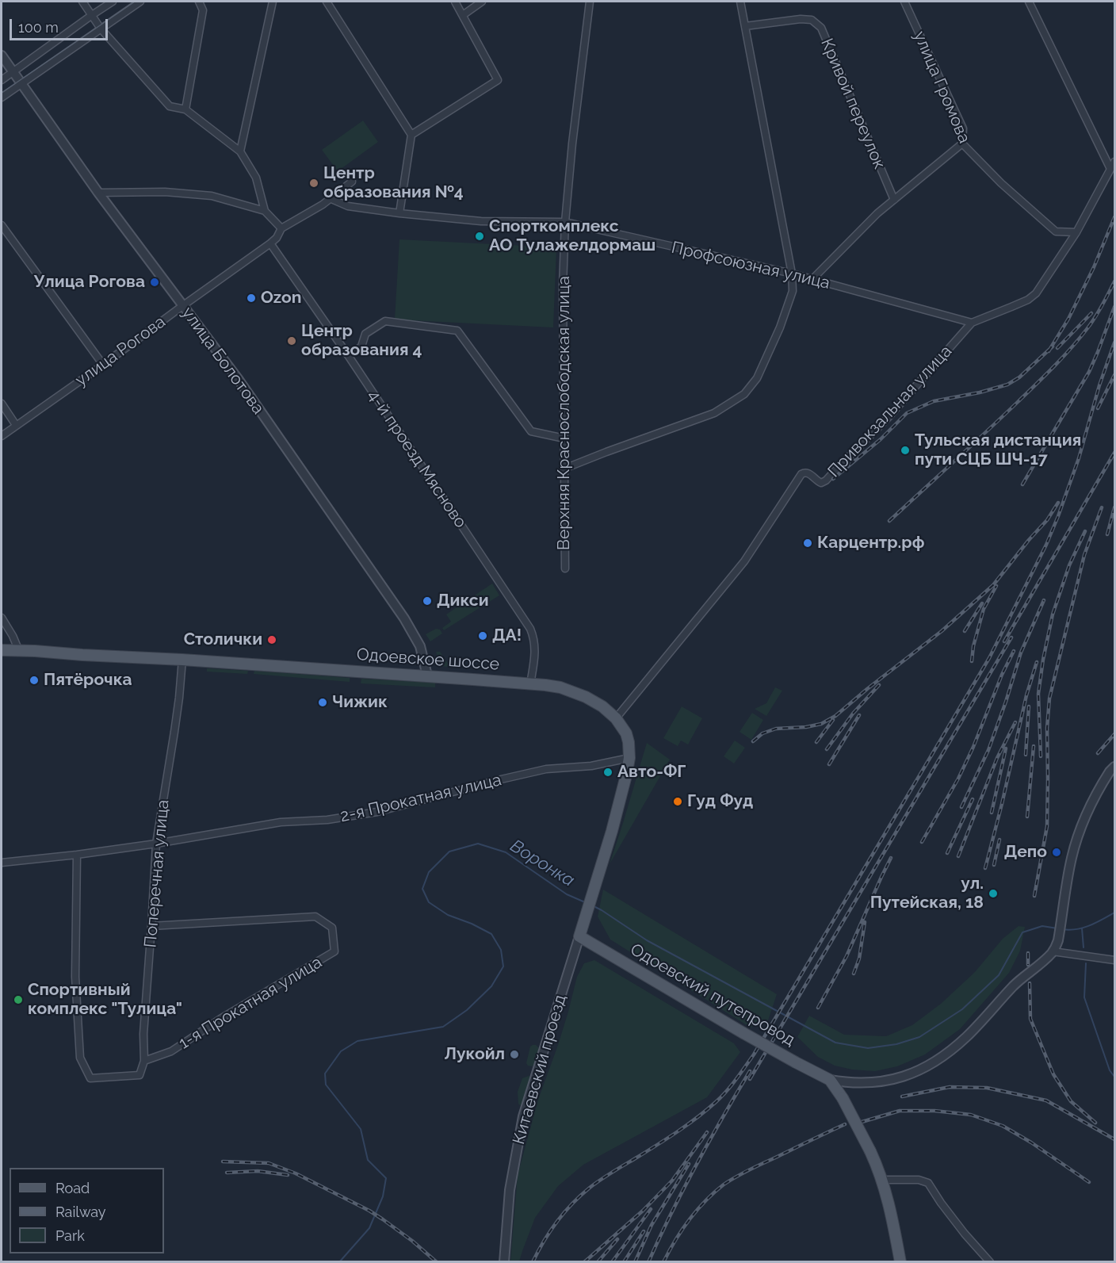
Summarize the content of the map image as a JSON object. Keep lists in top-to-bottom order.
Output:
{
  "streets": {
    "main road": ["Одоевское шоссе", "Одоевский путепровод"],
    "street": [
      "улица Громова",
      "Кривой переулок",
      "Профсоюзная улица",
      "улица Рогова",
      "улица Болотова",
      "Привокзальная улица",
      "Верхняя Краснослободская улица",
      "4-й проезд Мясново",
      "2-я Прокатная улица",
      "Поперечная улица",
      "1-я Прокатная улица",
      "Китаевский проезд"
    ]
  },
  "crossings": [
    ["улица Громова", "Привокзальная улица"],
    ["Профсоюзная улица", "улица Рогова"],
    ["Профсоюзная улица", "Привокзальная улица"],
    ["Профсоюзная улица", "Верхняя Краснослободская улица"],
    ["улица Рогова", "улица Болотова"],
    ["улица Рогова", "4-й проезд Мясново"],
    ["улица Болотова", "Одоевское шоссе"],
    ["Привокзальная улица", "Одоевское шоссе"],
    ["4-й проезд Мясново", "Одоевское шоссе"],
    ["Одоевское шоссе", "2-я Прокатная улица"],
    ["Одоевское шоссе", "Поперечная улица"],
    ["Одоевское шоссе", "Одоевский путепровод"],
    ["Одоевское шоссе", "Китаевский проезд"],
    ["2-я Прокатная улица", "Поперечная улица"],
    ["Поперечная улица", "1-я Прокатная улица"],
    ["Одоевский путепровод", "Китаевский проезд"]
  ],
  "water": ["Воронка"],
  "places": [
    "Центр образования №4",
    "Спорткомплекс АО Тулажелдормаш",
    "Улица Рогова",
    "Ozon",
    "Центр образования 4",
    "Тульская дистанция пути СЦБ ШЧ-17",
    "Карцентр.рф",
    "Дикси",
    "ДА!",
    "Столички",
    "Пятёрочка",
    "Чижик",
    "Авто-ФГ",
    "Гуд Фуд",
    "Депо",
    "ул. Путейская, 18",
    "Спортивный комплекс \"Тулица\"",
    "Лукойл"
  ],
  "legend": ["Road", "Railway", "Park"],
  "scale_bar": "100 m"
}
